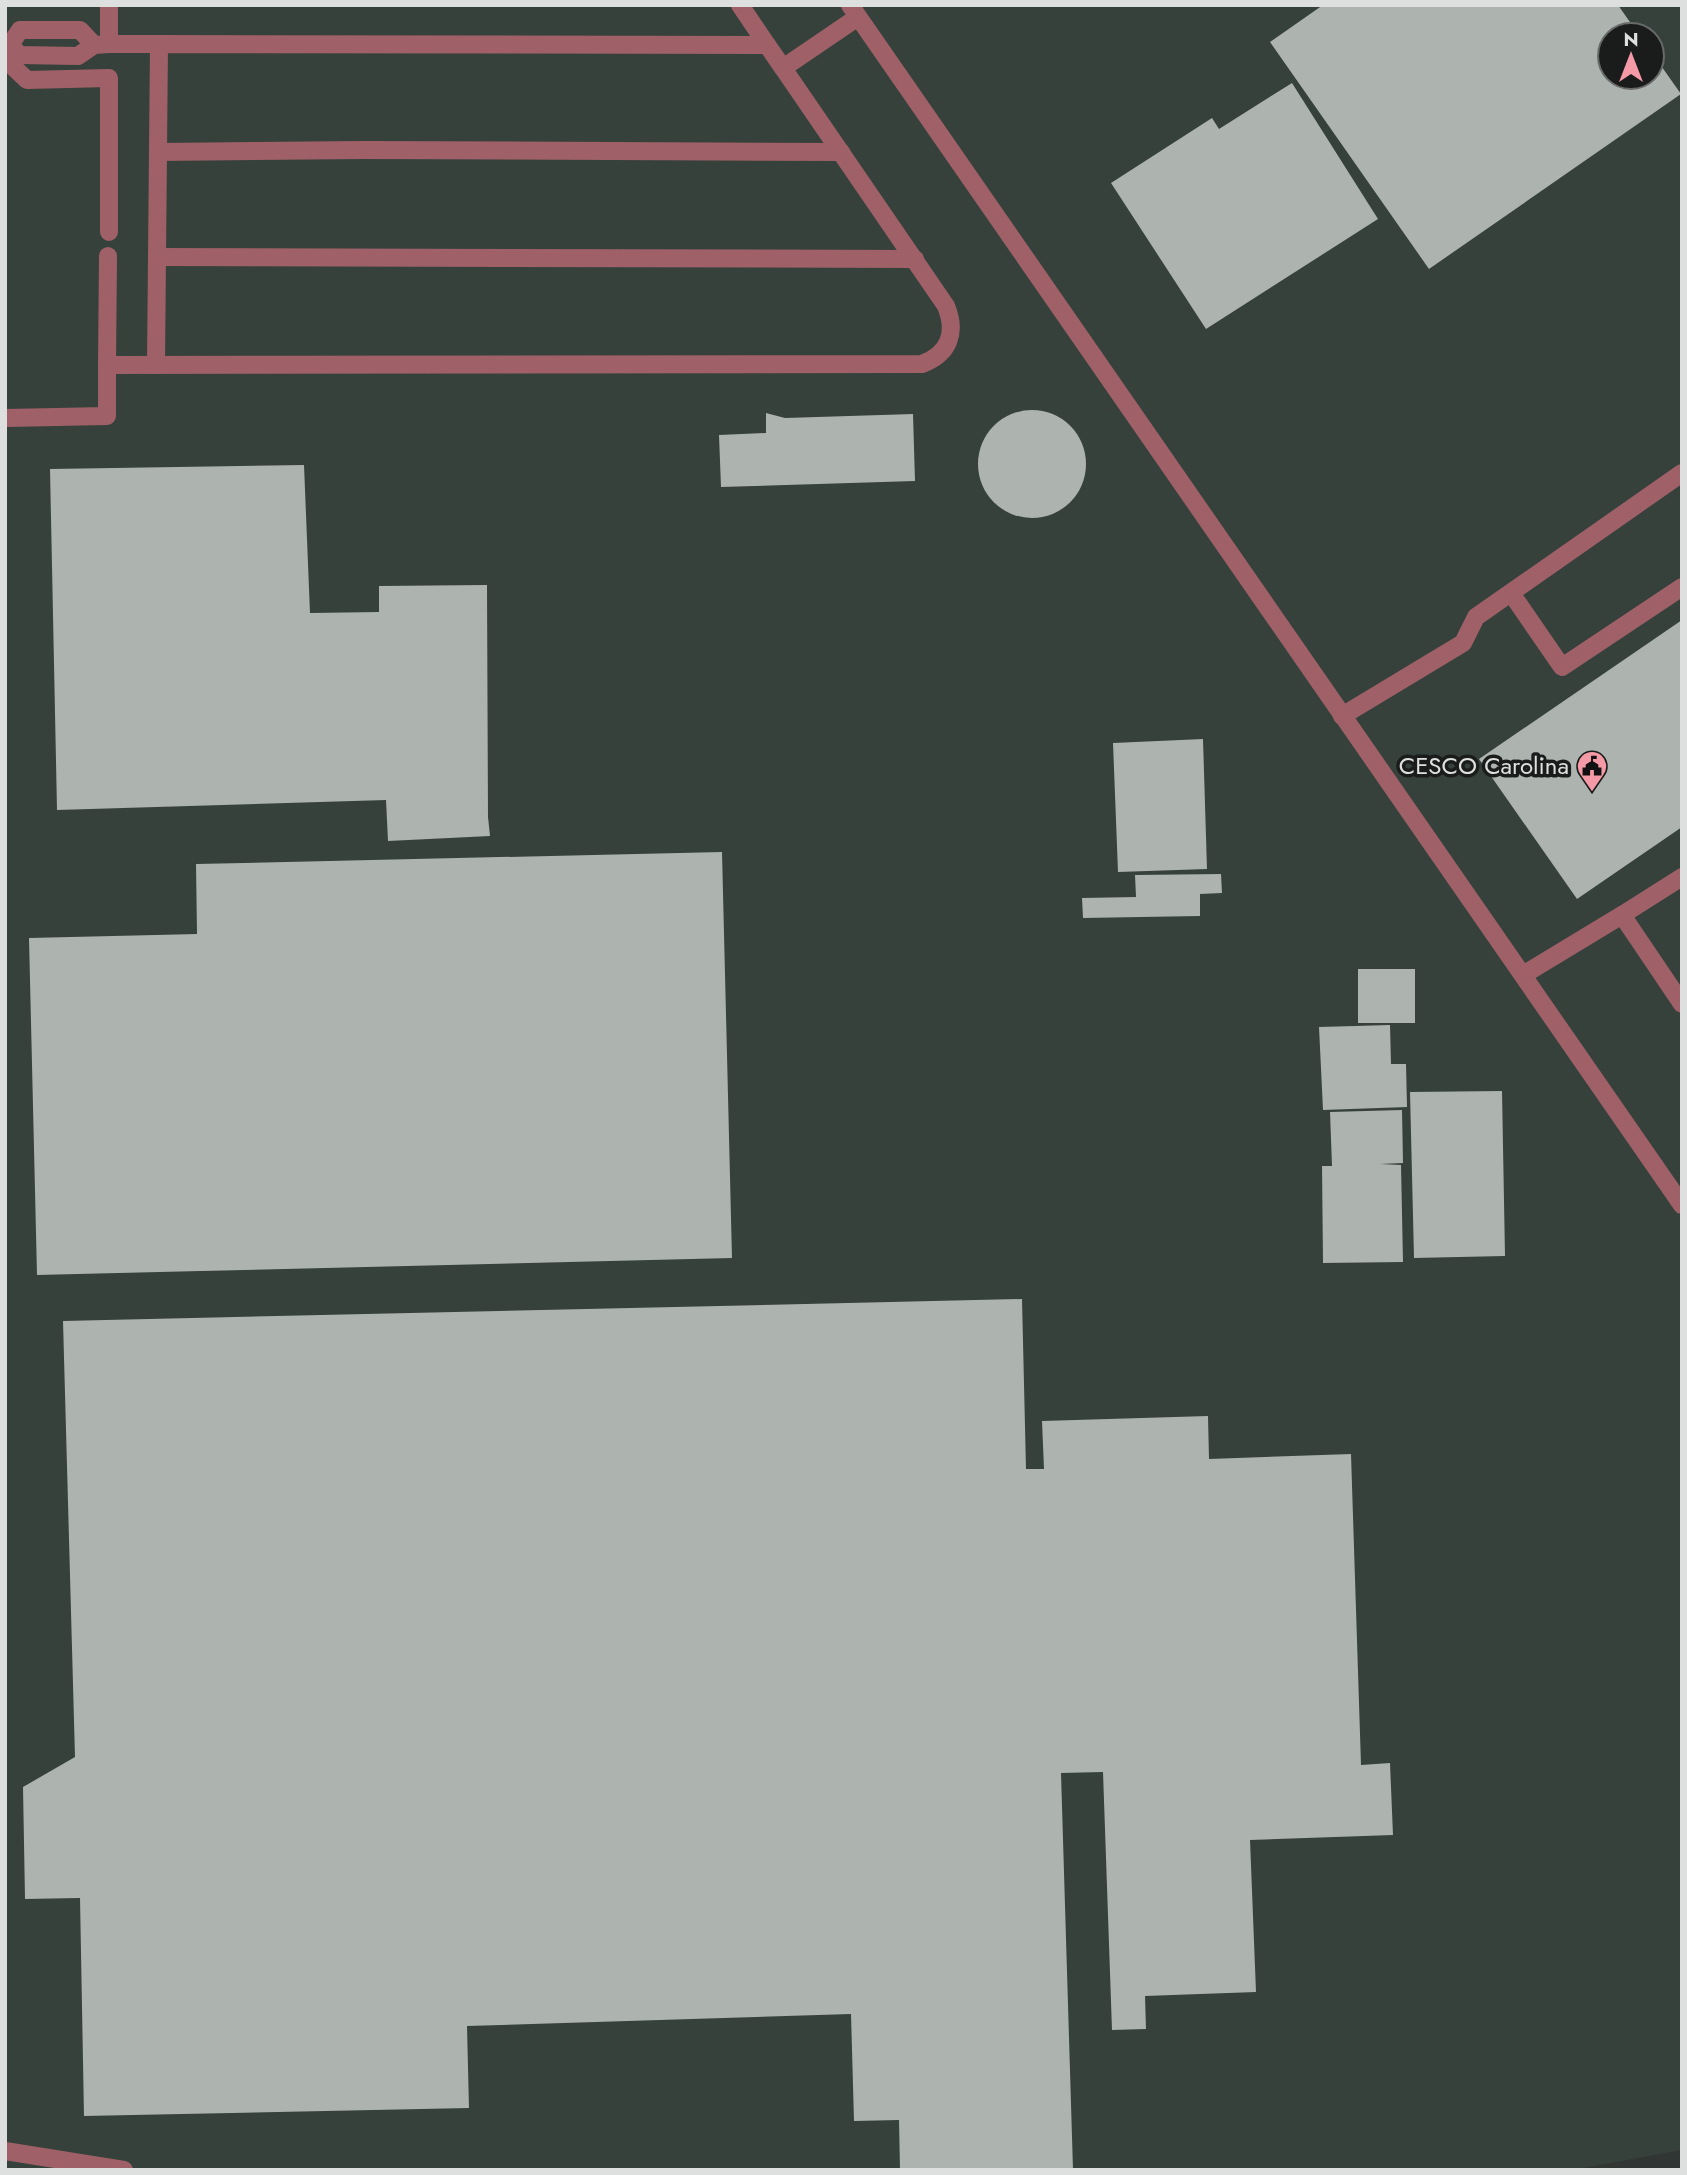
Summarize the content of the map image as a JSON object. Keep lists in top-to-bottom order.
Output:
{
  "places": {
    "public building": ["CESCO Carolina"]
  },
  "north": "top"
}
